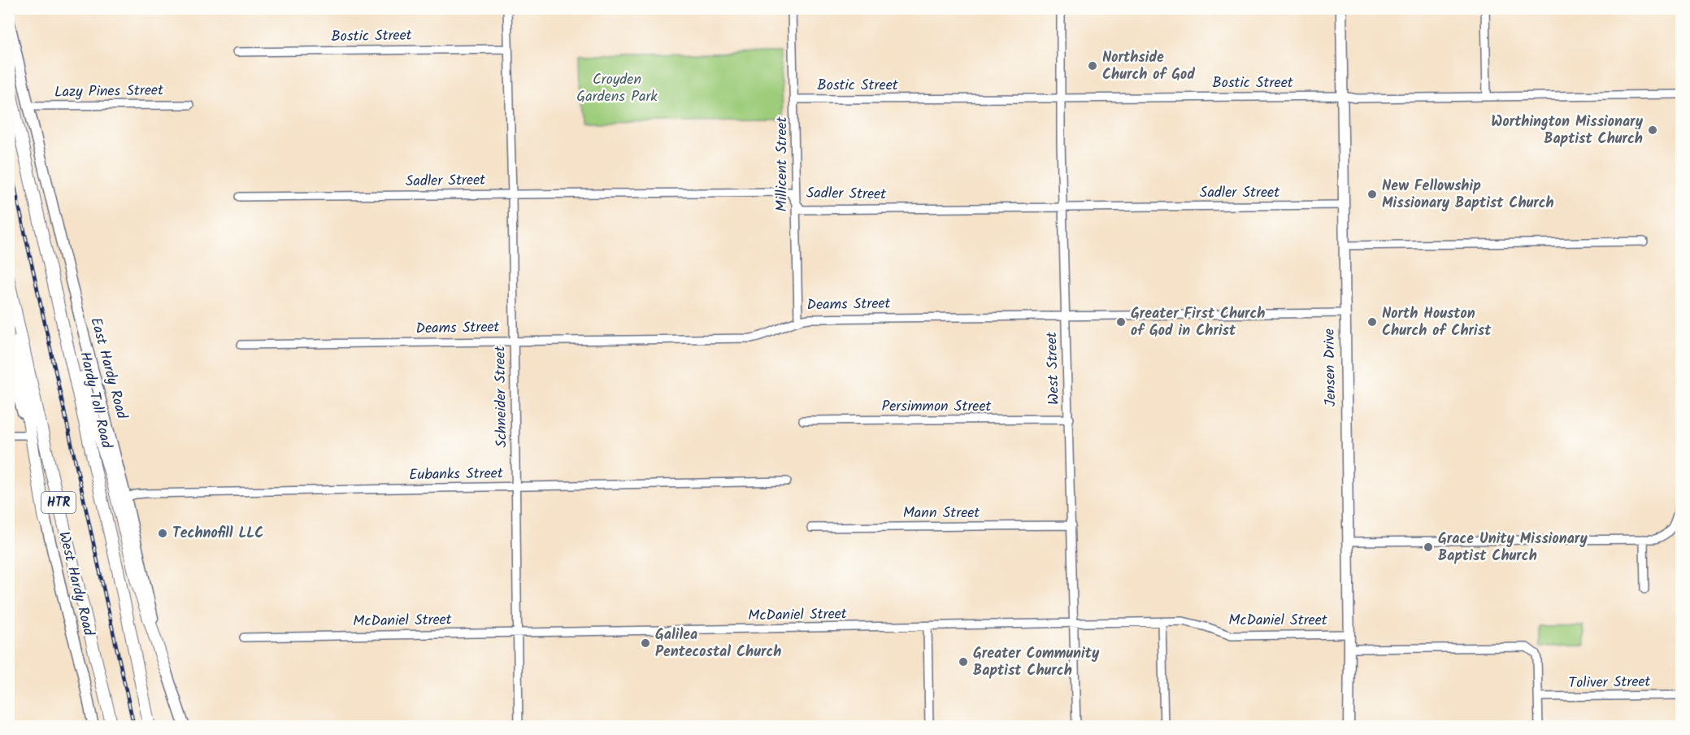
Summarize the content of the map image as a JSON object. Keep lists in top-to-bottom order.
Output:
{
  "streets": {
    "highway": ["Hardy Toll Road", "HTR"],
    "main road": ["Jensen Drive", "East Hardy Road", "West Hardy Road"],
    "street": [
      "Bostic Street",
      "Lazy Pines Street",
      "Millicent Street",
      "Sadler Street",
      "Deams Street",
      "West Street",
      "Schneider Street",
      "Persimmon Street",
      "Eubanks Street",
      "Mann Street",
      "McDaniel Street",
      "Toliver Street"
    ]
  },
  "crossings": [
    ["Bostic Street", "Millicent Street"],
    ["Bostic Street", "Jensen Drive"],
    ["Bostic Street", "West Street"],
    ["Bostic Street", "Schneider Street"],
    ["Lazy Pines Street", "East Hardy Road"],
    ["Millicent Street", "Sadler Street"],
    ["Millicent Street", "Deams Street"],
    ["Sadler Street", "Jensen Drive"],
    ["Sadler Street", "West Street"],
    ["Sadler Street", "Schneider Street"],
    ["Deams Street", "Jensen Drive"],
    ["Deams Street", "West Street"],
    ["Deams Street", "Schneider Street"],
    ["Jensen Drive", "McDaniel Street"],
    ["East Hardy Road", "Eubanks Street"],
    ["West Street", "Persimmon Street"],
    ["West Street", "Mann Street"],
    ["West Street", "McDaniel Street"],
    ["Schneider Street", "Eubanks Street"],
    ["Schneider Street", "McDaniel Street"]
  ],
  "parks": ["Croyden Gardens Park"],
  "places": [
    "Northside Church of God",
    "Worthington Missionary Baptist Church",
    "New Fellowship Missionary Baptist Church",
    "Greater First Church of God in Christ",
    "North Houston Church of Christ",
    "Technofill LLC",
    "Grace Unity Missionary Baptist Church",
    "Galilea Pentecostal Church",
    "Greater Community Baptist Church"
  ]
}
